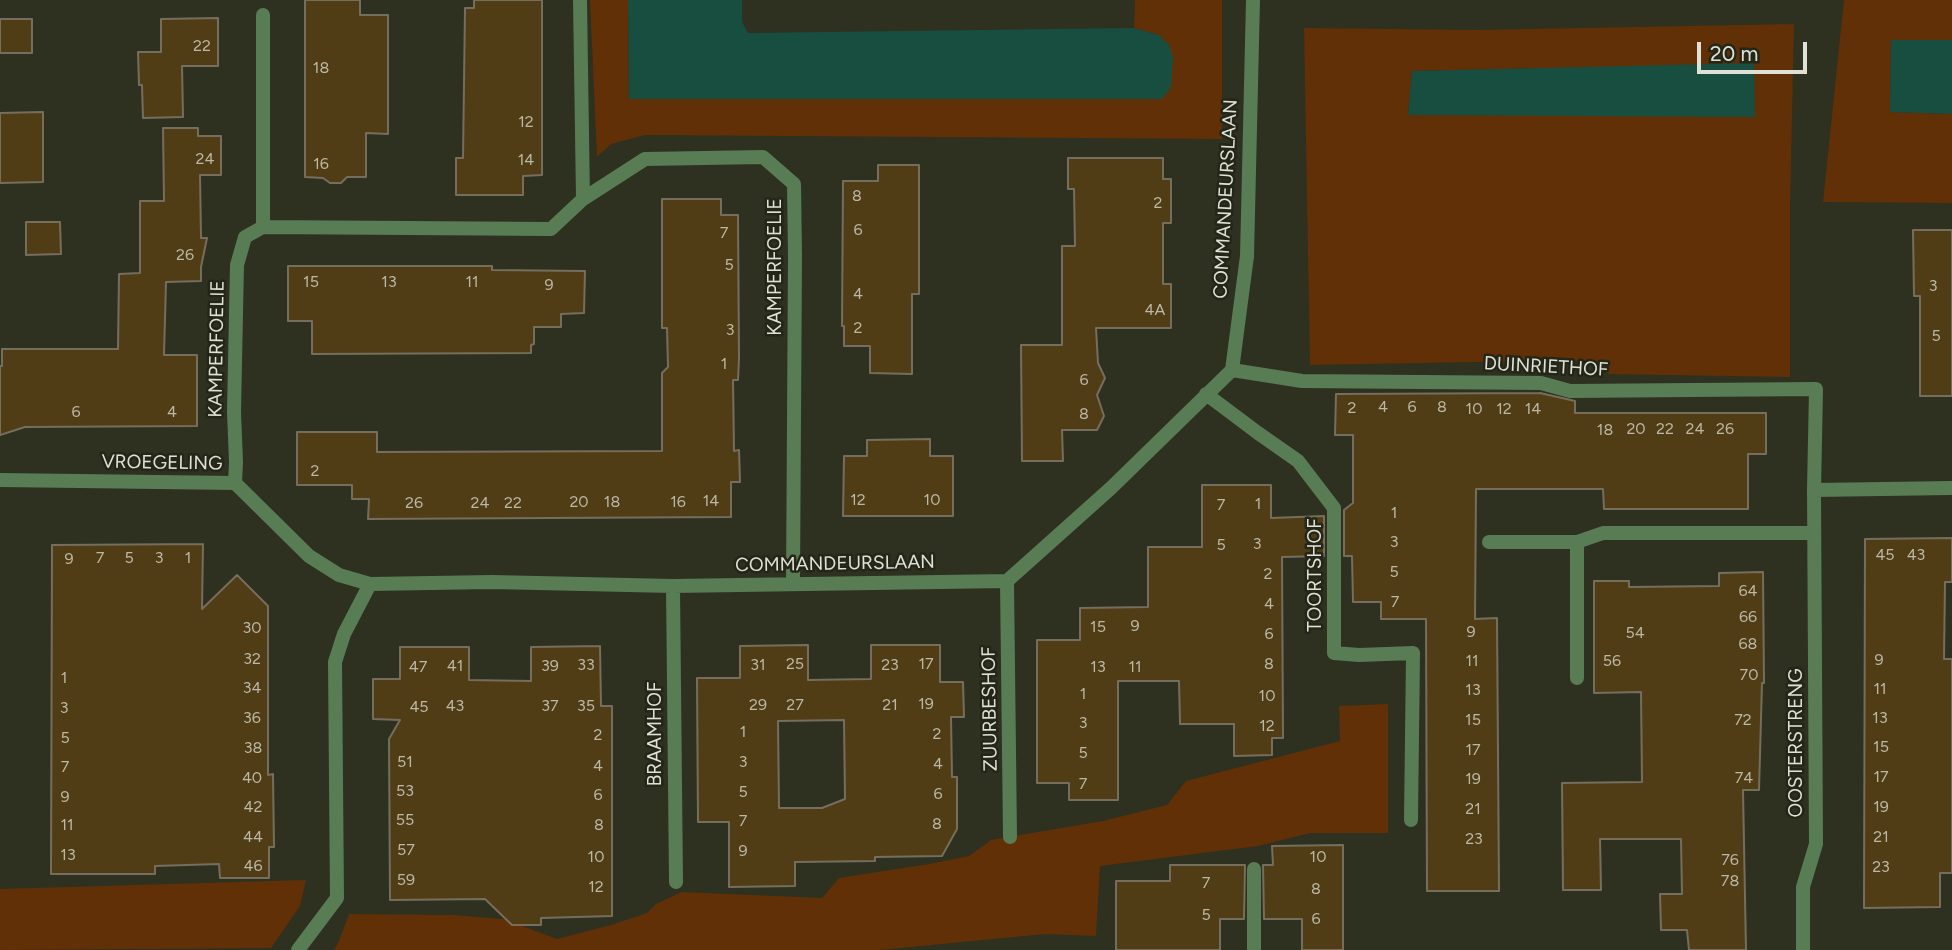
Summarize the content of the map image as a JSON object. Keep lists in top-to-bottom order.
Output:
{
  "streets": {
    "street": [
      "COMMANDEURSLAAN",
      "KAMPERFOELIE",
      "DUINRIETHOF",
      "VROEGELING",
      "TOORTSHOF",
      "ZUURBESHOF",
      "BRAAMHOF",
      "OOSTERSTRENG"
    ]
  },
  "crossings": [
    ["COMMANDEURSLAAN", "KAMPERFOELIE"],
    ["COMMANDEURSLAAN", "DUINRIETHOF"],
    ["COMMANDEURSLAAN", "VROEGELING"],
    ["COMMANDEURSLAAN", "ZUURBESHOF"],
    ["COMMANDEURSLAAN", "BRAAMHOF"],
    ["KAMPERFOELIE", "VROEGELING"],
    ["DUINRIETHOF", "OOSTERSTRENG"]
  ],
  "house_numbers": [
    "22",
    "18",
    "12",
    "24",
    "14",
    "16",
    "8",
    "2",
    "6",
    "7",
    "26",
    "5",
    "15",
    "13",
    "11",
    "9",
    "3",
    "4",
    "4A",
    "2",
    "3",
    "5",
    "1",
    "6",
    "4",
    "6",
    "8",
    "2",
    "10",
    "12",
    "14",
    "6",
    "4",
    "8",
    "20",
    "22",
    "24",
    "26",
    "18",
    "2",
    "12",
    "10",
    "14",
    "20",
    "18",
    "16",
    "26",
    "24",
    "22",
    "1",
    "7",
    "1",
    "3",
    "3",
    "5",
    "45",
    "43",
    "7",
    "5",
    "3",
    "1",
    "9",
    "5",
    "2",
    "64",
    "7",
    "4",
    "66",
    "9",
    "15",
    "30",
    "9",
    "54",
    "6",
    "68",
    "32",
    "9",
    "11",
    "56",
    "25",
    "17",
    "8",
    "33",
    "31",
    "23",
    "41",
    "39",
    "47",
    "13",
    "11",
    "70",
    "1",
    "34",
    "11",
    "13",
    "1",
    "10",
    "19",
    "29",
    "27",
    "21",
    "43",
    "37",
    "35",
    "45",
    "3",
    "36",
    "13",
    "15",
    "72",
    "3",
    "12",
    "1",
    "2",
    "2",
    "5",
    "15",
    "38",
    "17",
    "5",
    "51",
    "3",
    "4",
    "4",
    "7",
    "17",
    "40",
    "74",
    "19",
    "7",
    "53",
    "5",
    "6",
    "6",
    "9",
    "42",
    "19",
    "21",
    "55",
    "7",
    "8",
    "11",
    "8",
    "44",
    "21",
    "23",
    "57",
    "9",
    "13",
    "10",
    "10",
    "76",
    "46",
    "23",
    "59",
    "78",
    "7",
    "12",
    "8",
    "5",
    "6"
  ],
  "scale_bar": "20 m"
}
